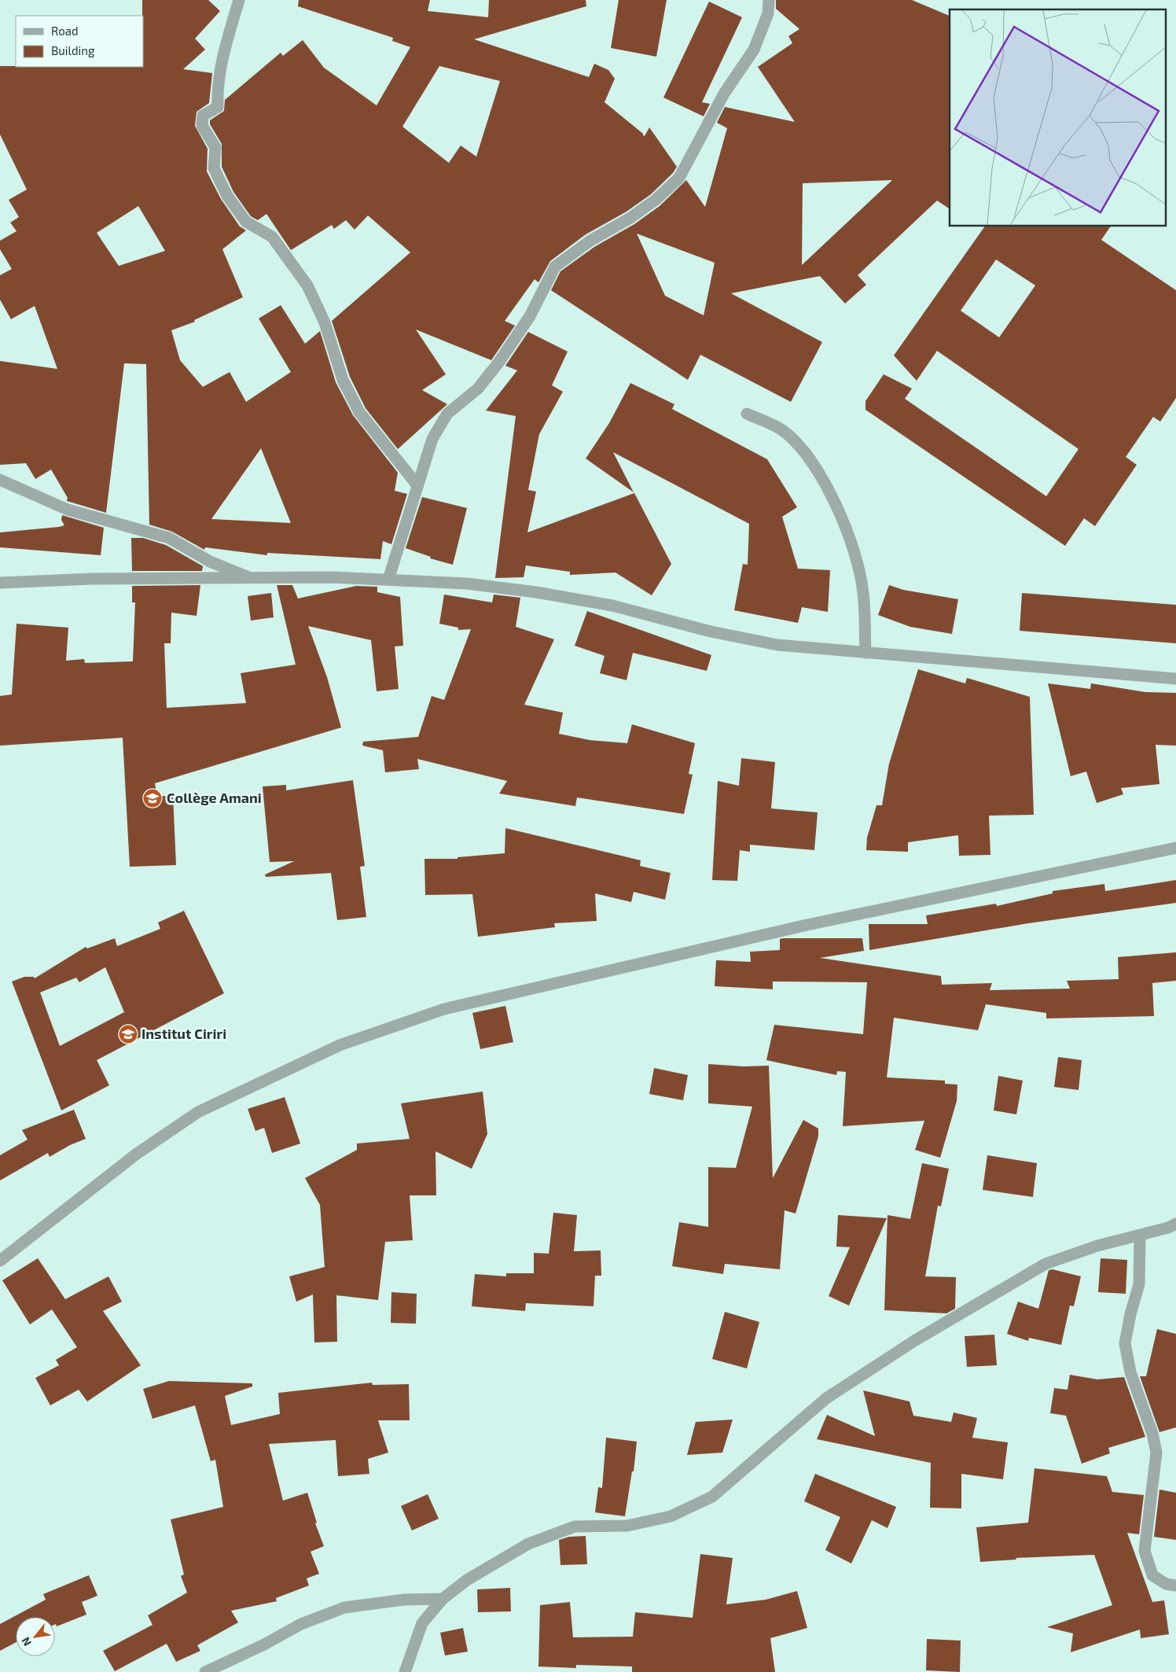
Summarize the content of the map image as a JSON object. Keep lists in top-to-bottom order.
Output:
{
  "places": {
    "school or university": ["Collège Amani", "Institut Ciriri"]
  },
  "legend": ["Road", "Building"],
  "north": "bottom left"
}
